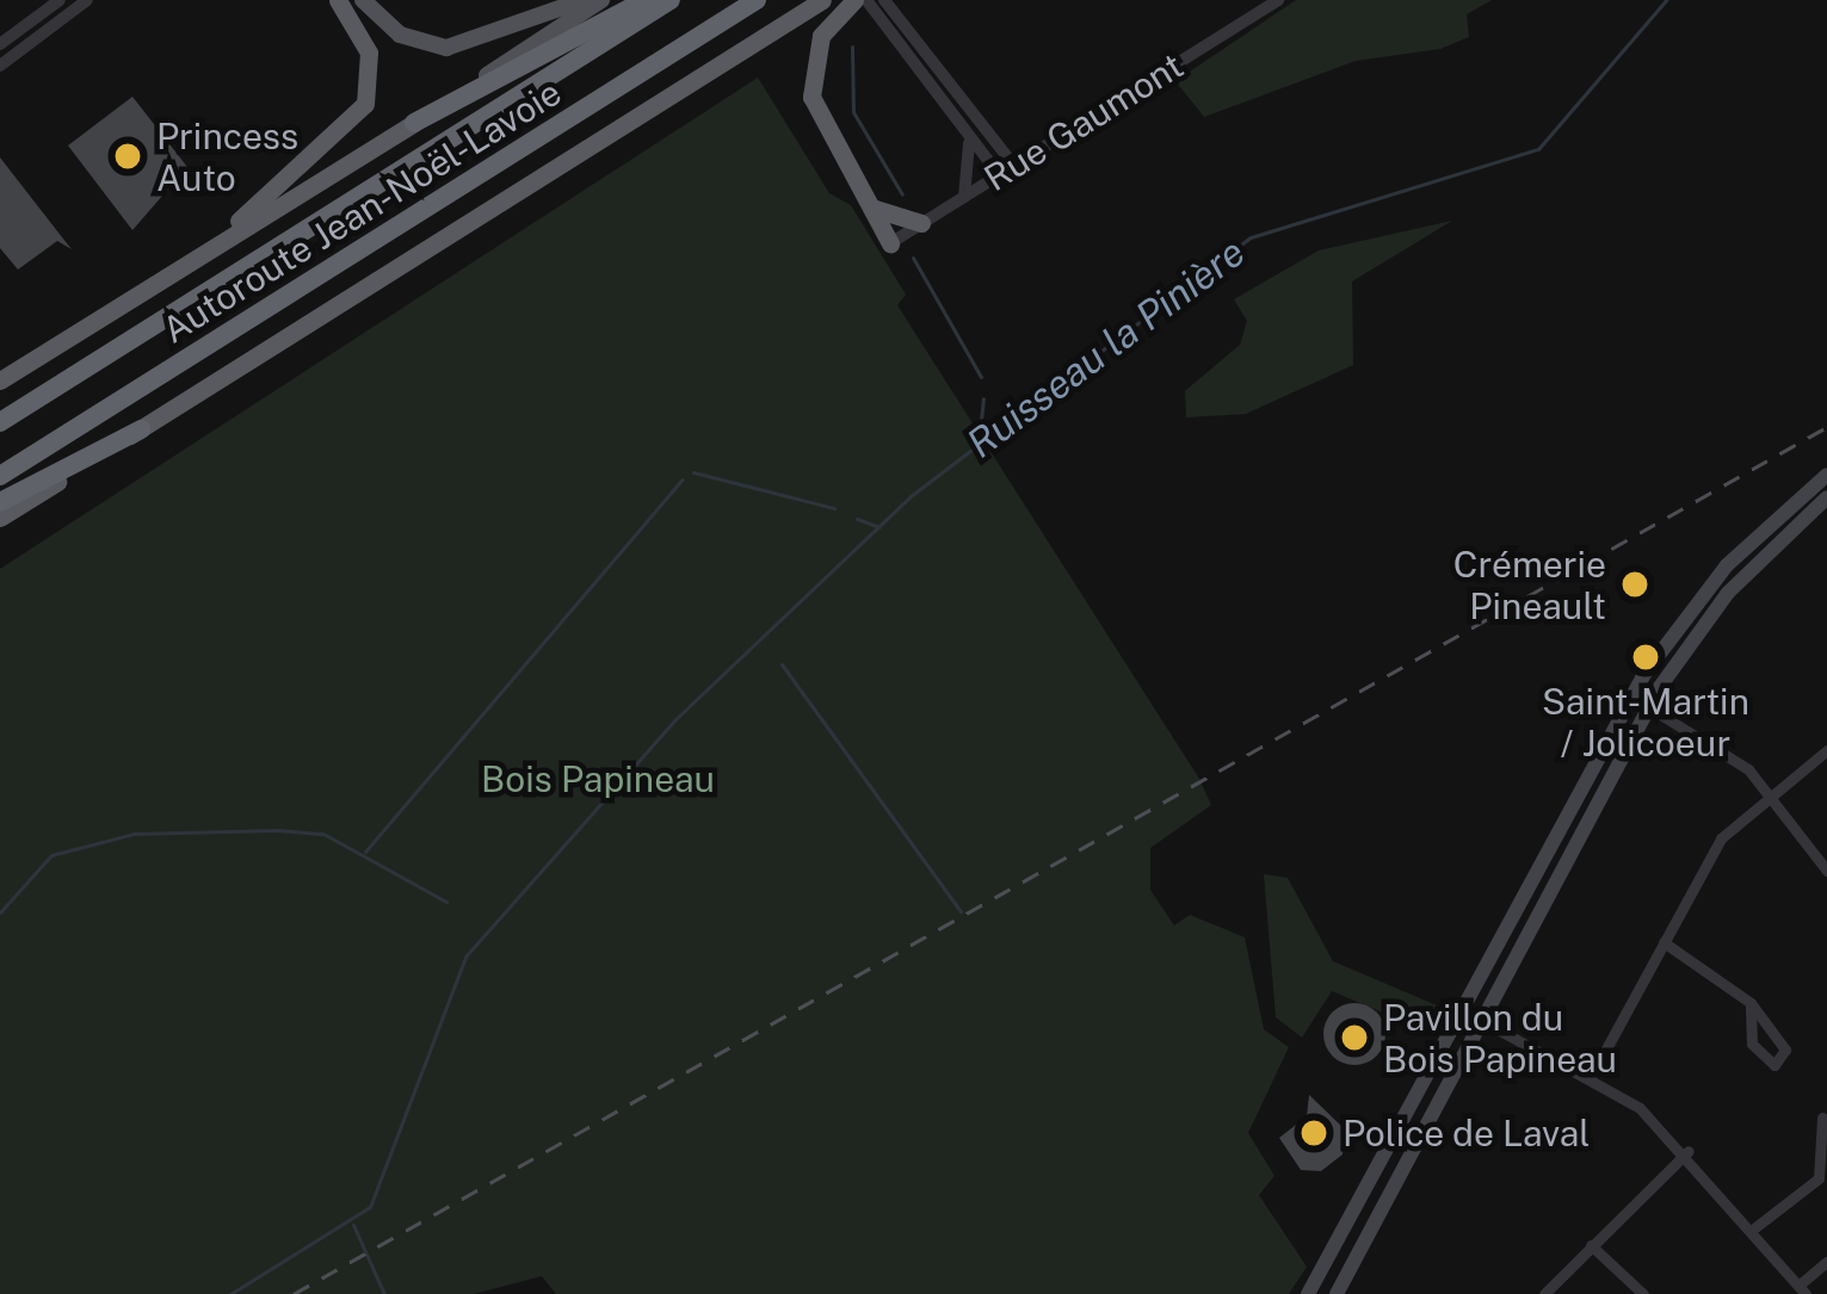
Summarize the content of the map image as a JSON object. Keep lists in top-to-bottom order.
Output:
{
  "streets": {
    "highway": ["Autoroute Jean-Noël-Lavoie"],
    "street": ["Rue Gaumont"]
  },
  "water": ["Ruisseau la Pinière"],
  "parks": ["Bois Papineau"],
  "places": [
    "Princess Auto",
    "Crémerie Pineault",
    "Saint-Martin / Jolicoeur",
    "Pavillon du Bois Papineau",
    "Police de Laval"
  ]
}
